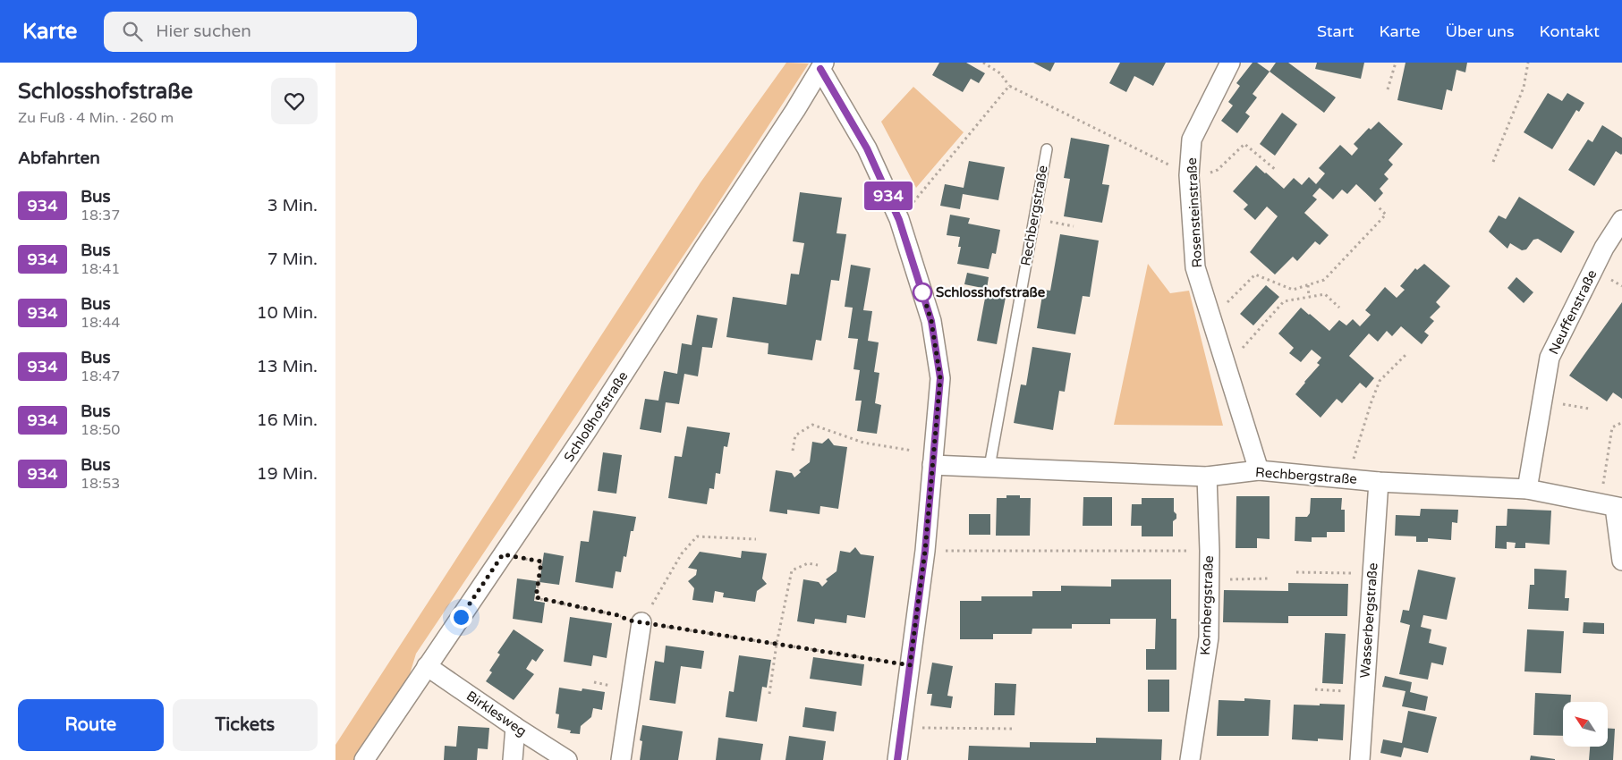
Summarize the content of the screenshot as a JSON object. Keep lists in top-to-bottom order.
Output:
{
  "streets": {
    "street": [
      "Rosensteinstraße",
      "Rechbergstraße",
      "Neuffenstraße",
      "Schloßhofstraße",
      "Kornbergstraße",
      "Wasserbergstraße",
      "Birklesweg"
    ]
  },
  "crossings": [
    ["Rosensteinstraße", "Rechbergstraße"],
    ["Rechbergstraße", "Neuffenstraße"],
    ["Rechbergstraße", "Kornbergstraße"],
    ["Rechbergstraße", "Wasserbergstraße"],
    ["Schloßhofstraße", "Birklesweg"]
  ],
  "places": ["Schlosshofstraße"],
  "lines": ["bus line 934"],
  "north": "top left",
  "page": {
    "header": "Karte",
    "search": "Hier suchen",
    "nav": [
      "Start",
      "Karte",
      "Über uns",
      "Kontakt"
    ],
    "heading": [
      ["Schlosshofstraße", "Zu Fuß · 4 Min. · 260 m"],
      "Abfahrten"
    ],
    "on_map": "934",
    "list": [
      {
        "mark": "934",
        "name": "Bus",
        "note": "18:37",
        "value": "3 Min."
      },
      {
        "mark": "934",
        "name": "Bus",
        "note": "18:41",
        "value": "7 Min."
      },
      {
        "mark": "934",
        "name": "Bus",
        "note": "18:44",
        "value": "10 Min."
      },
      {
        "mark": "934",
        "name": "Bus",
        "note": "18:47",
        "value": "13 Min."
      },
      {
        "mark": "934",
        "name": "Bus",
        "note": "18:50",
        "value": "16 Min."
      },
      {
        "mark": "934",
        "name": "Bus",
        "note": "18:53",
        "value": "19 Min."
      }
    ],
    "buttons": ["Route", "Tickets"]
  }
}
